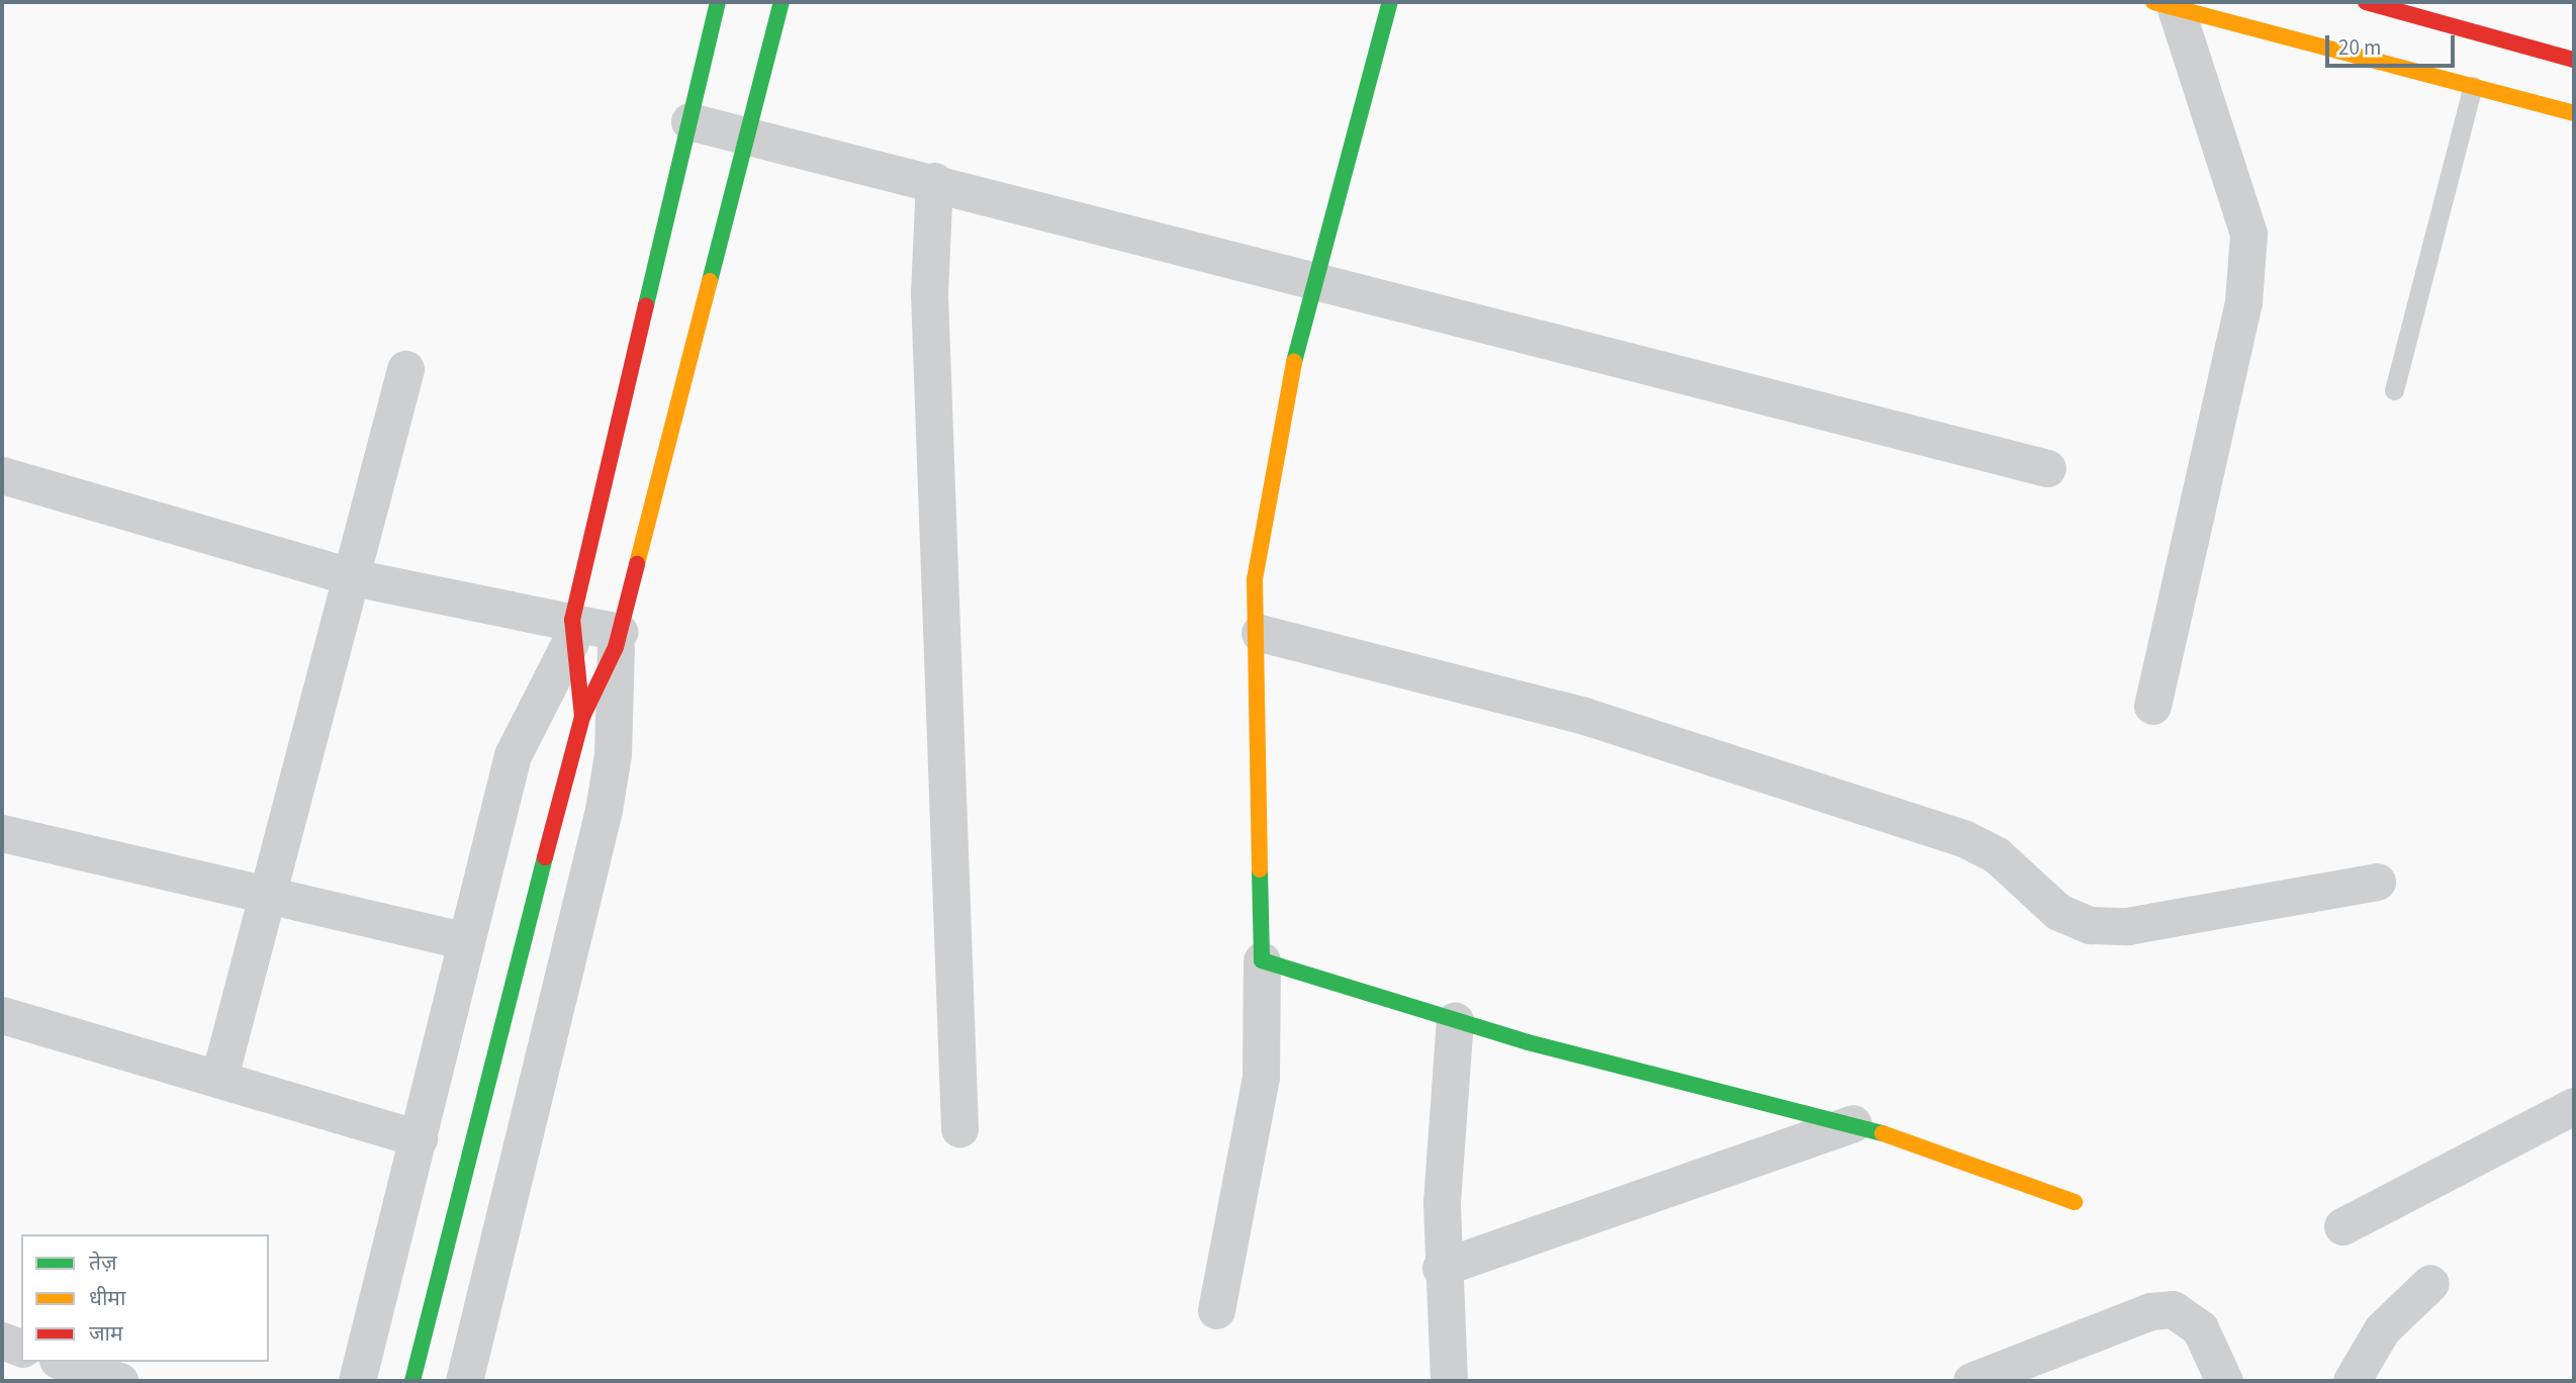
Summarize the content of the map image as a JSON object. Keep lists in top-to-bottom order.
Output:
{
  "legend": ["तेज़", "धीमा", "जाम"],
  "scale_bar": "20 m"
}
